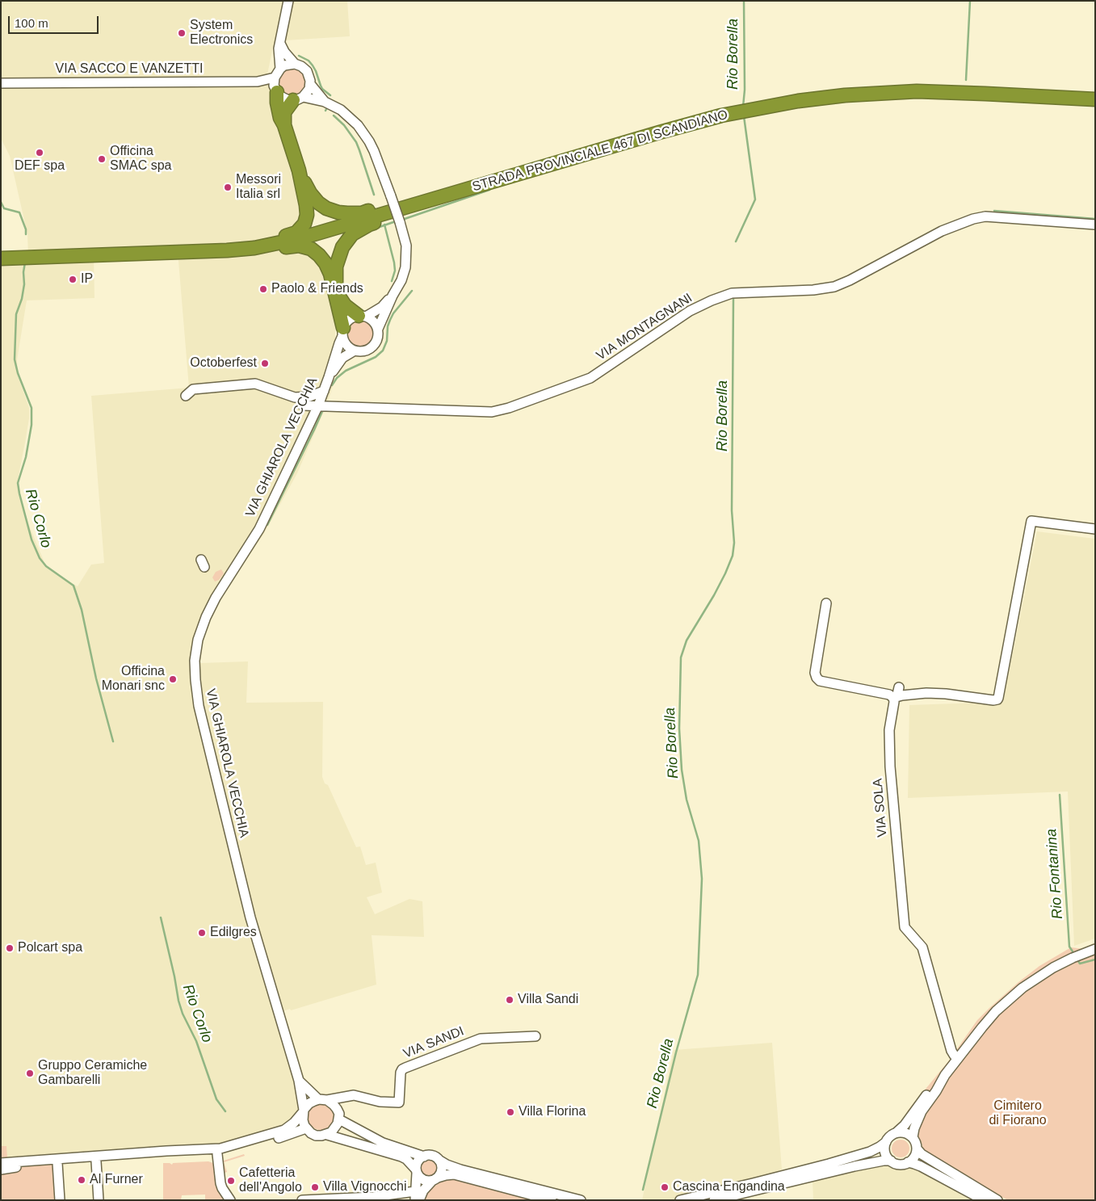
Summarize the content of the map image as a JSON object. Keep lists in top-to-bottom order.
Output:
{
  "streets": {
    "highway": ["STRADA PROVINCIALE 467 DI SCANDIANO"],
    "street": [
      "VIA SACCO E VANZETTI",
      "VIA MONTAGNANI",
      "VIA GHIAROLA VECCHIA",
      "VIA SOLA",
      "VIA SANDI"
    ]
  },
  "crossings": [
    ["VIA SACCO E VANZETTI", "VIA GHIAROLA VECCHIA"],
    ["VIA MONTAGNANI", "VIA GHIAROLA VECCHIA"],
    ["VIA GHIAROLA VECCHIA", "VIA SANDI"]
  ],
  "water": ["Rio Borella", "Rio Corlo", "Rio Fontanina"],
  "parks": ["Cimitero di Fiorano"],
  "places": [
    "System Electronics",
    "DEF spa",
    "Officina SMAC spa",
    "Messori Italia srl",
    "IP",
    "Paolo & Friends",
    "Octoberfest",
    "Officina Monari snc",
    "Edilgres",
    "Polcart spa",
    "Villa Sandi",
    "Gruppo Ceramiche Gambarelli",
    "Villa Florina",
    "Al Furner",
    "Cafetteria dell'Angolo",
    "Villa Vignocchi",
    "Cascina Engandina"
  ],
  "scale_bar": "100 m"
}
